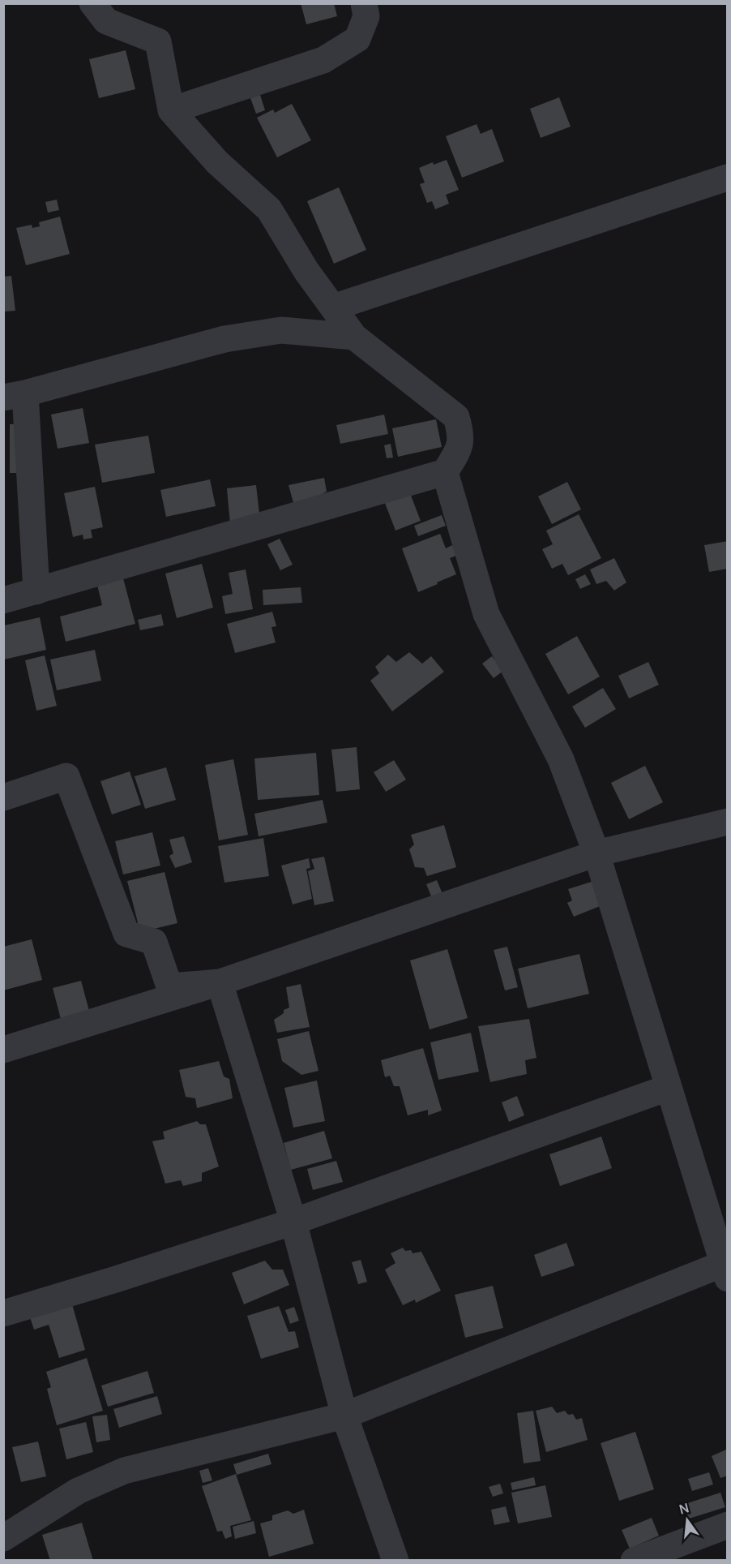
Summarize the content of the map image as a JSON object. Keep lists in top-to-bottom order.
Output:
{
  "north": "top"
}
